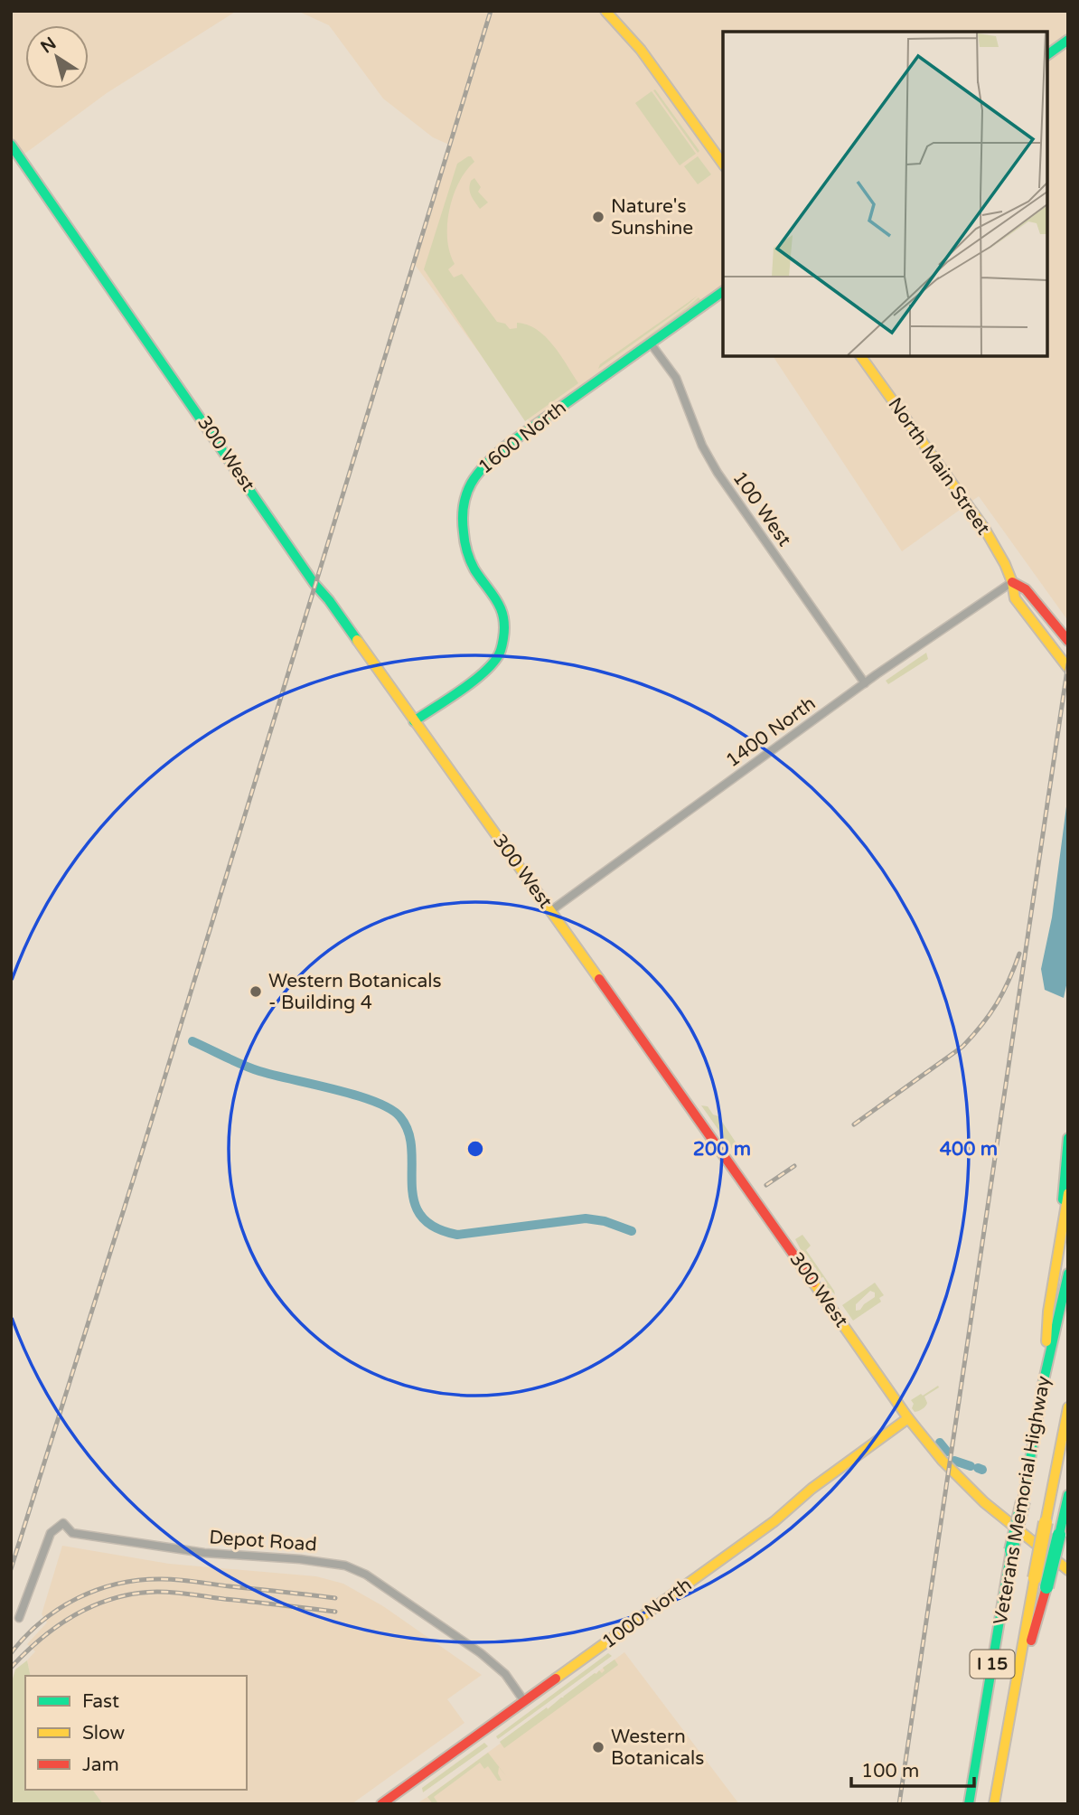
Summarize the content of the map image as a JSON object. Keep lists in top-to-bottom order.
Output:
{
  "streets": {
    "main road": [
      "1600 North",
      "300 West",
      "North Main Street",
      "Veterans Memorial Highway",
      "1000 North",
      "I 15"
    ],
    "street": ["100 West", "1400 North", "Depot Road"]
  },
  "crossings": [
    ["1600 North", "300 West"],
    ["1600 North", "100 West"],
    ["300 West", "1400 North"],
    ["300 West", "1000 North"],
    ["North Main Street", "1400 North"],
    ["100 West", "1400 North"],
    ["Depot Road", "1000 North"]
  ],
  "places": ["Nature's Sunshine", "Western Botanicals - Building 4", "Western Botanicals"],
  "legend": ["Fast", "Slow", "Jam"],
  "scale_bar": "100 m",
  "north": "top left",
  "rings": ["200 m", "400 m"]
}
